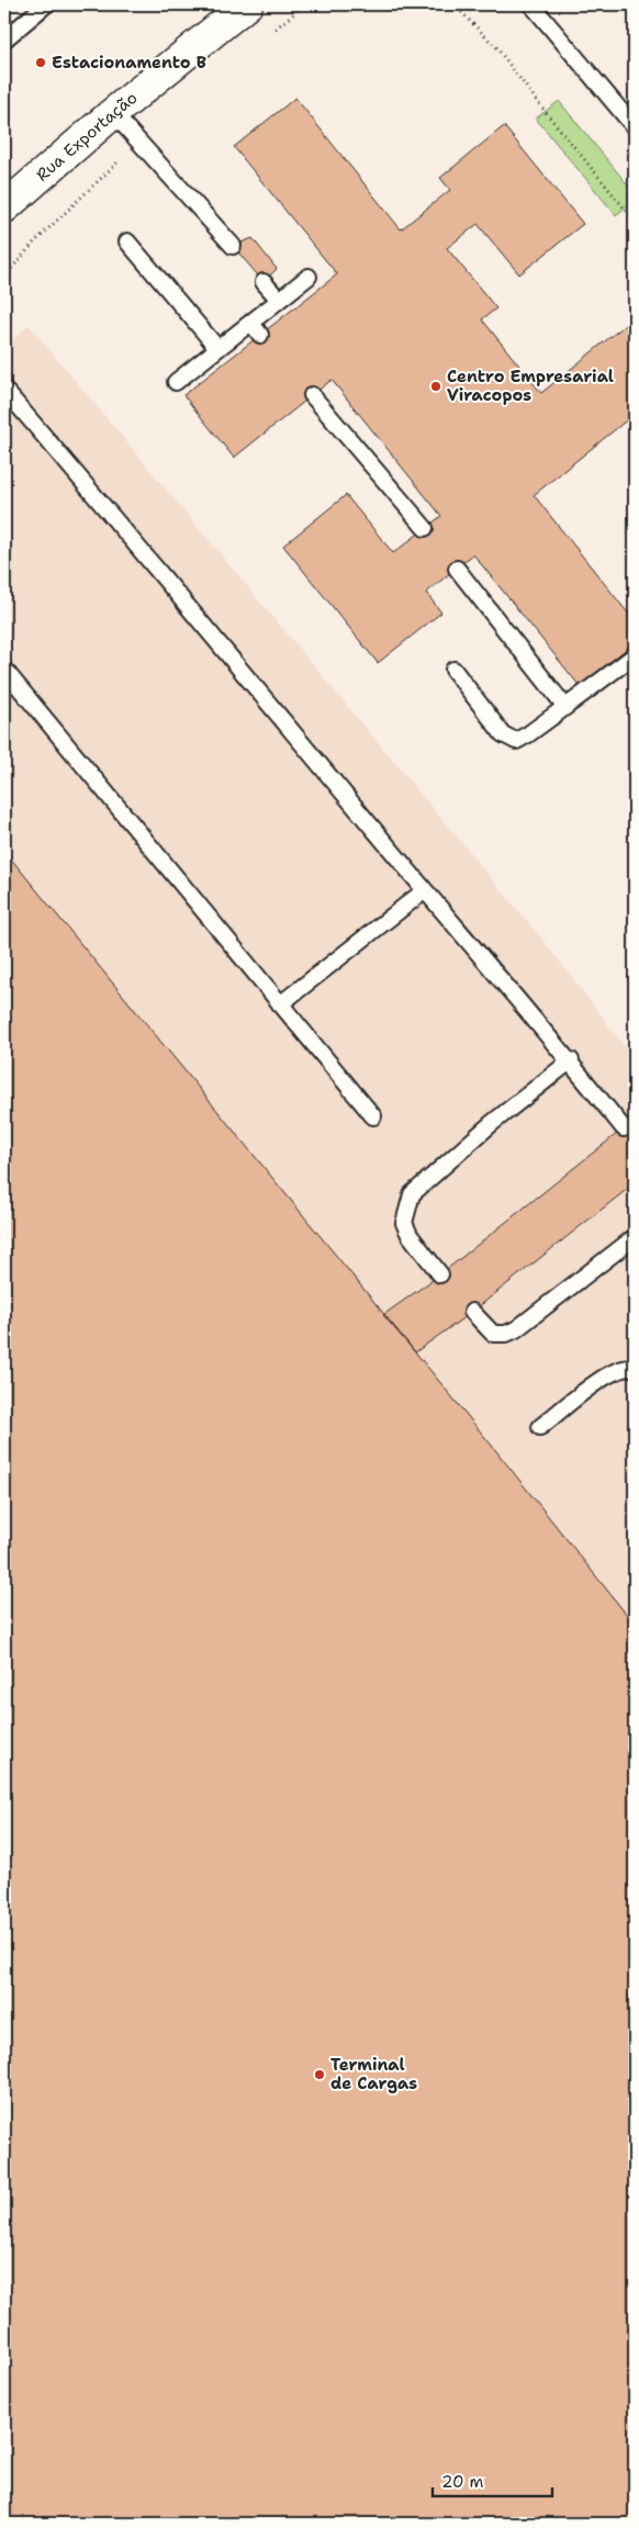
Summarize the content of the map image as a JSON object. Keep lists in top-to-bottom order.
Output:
{
  "streets": {
    "street": ["Rua Exportação"]
  },
  "places": ["Estacionamento B", "Centro Empresarial Viracopos", "Terminal de Cargas"],
  "scale_bar": "20 m"
}
